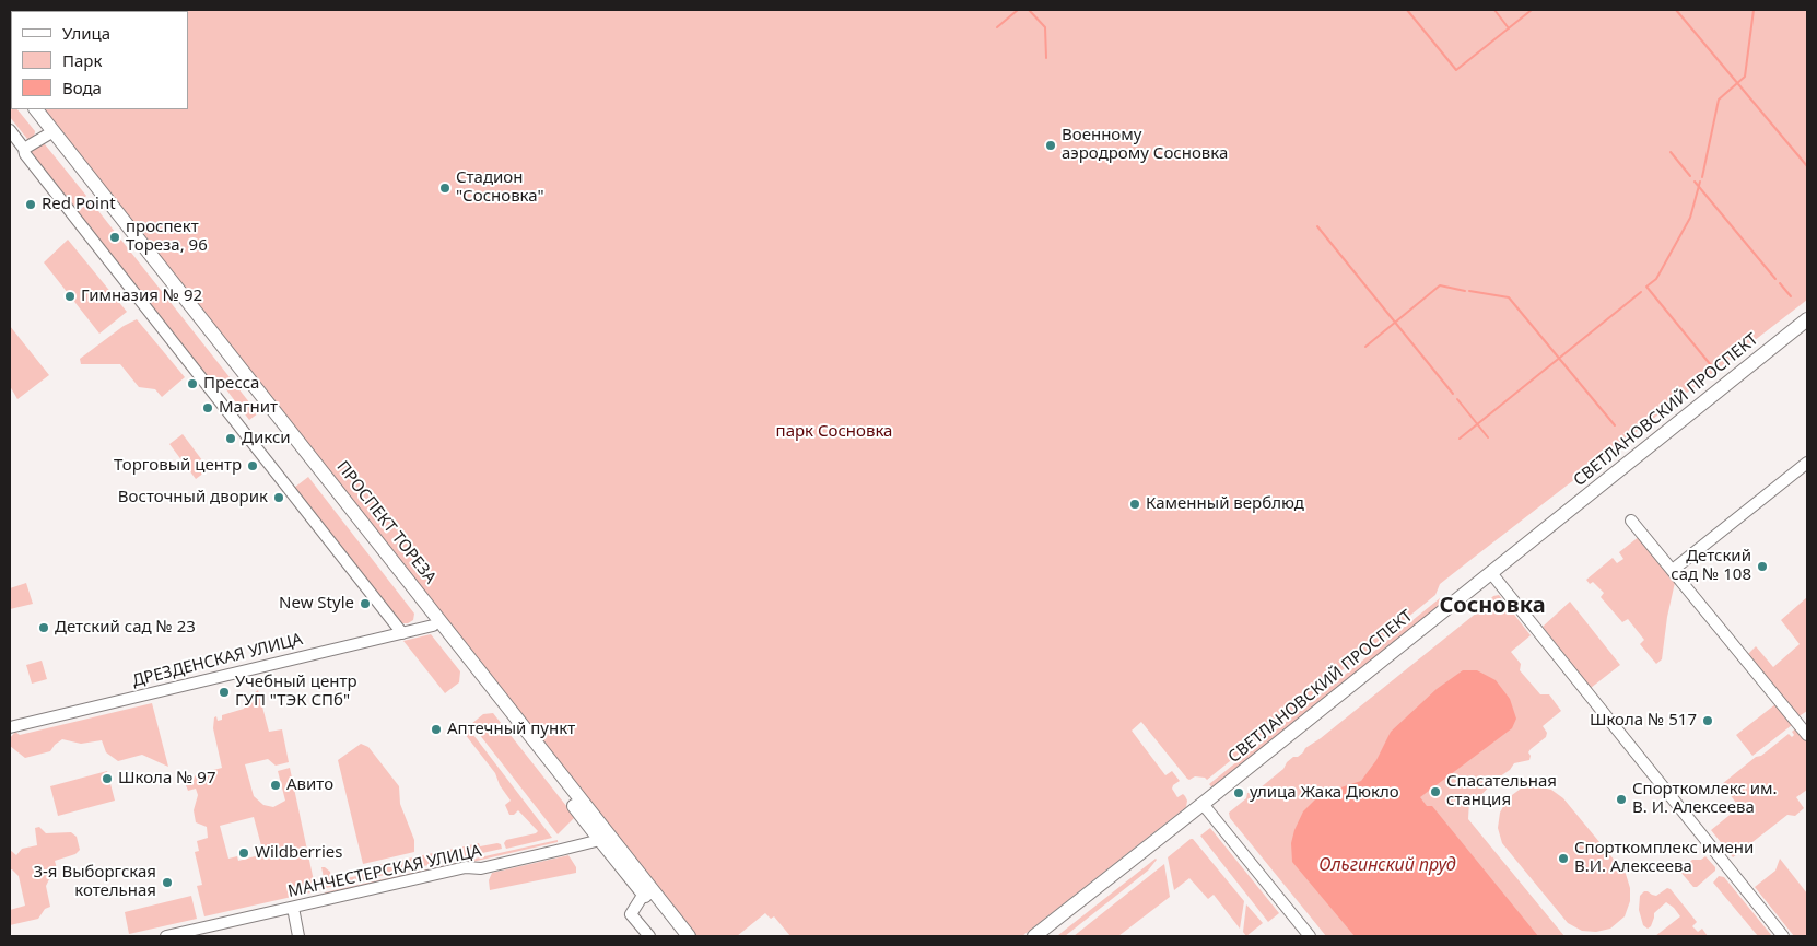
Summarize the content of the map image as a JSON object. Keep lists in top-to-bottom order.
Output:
{
  "streets": {
    "main road": ["СВЕТЛАНОВСКИЙ ПРОСПЕКТ", "ПРОСПЕКТ ТОРЕЗА"],
    "street": ["ДРЕЗДЕНСКАЯ УЛИЦА", "МАНЧЕСТЕРСКАЯ УЛИЦА"]
  },
  "crossings": [
    ["ПРОСПЕКТ ТОРЕЗА", "ДРЕЗДЕНСКАЯ УЛИЦА"],
    ["ПРОСПЕКТ ТОРЕЗА", "МАНЧЕСТЕРСКАЯ УЛИЦА"]
  ],
  "districts": ["Сосновка"],
  "water": ["Ольгинский пруд"],
  "parks": ["парк Сосновка"],
  "places": [
    "Военному аэродрому Сосновка",
    "Стадион \"Сосновка\"",
    "Red Point",
    "проспект Тореза, 96",
    "Гимназия № 92",
    "Пресса",
    "Магнит",
    "Дикси",
    "Торговый центр",
    "Восточный дворик",
    "Каменный верблюд",
    "Детский сад № 108",
    "New Style",
    "Детский сад № 23",
    "Учебный центр ГУП \"ТЭК СПб\"",
    "Школа № 517",
    "Аптечный пункт",
    "Школа № 97",
    "Авито",
    "Спасательная станция",
    "улица Жака Дюкло",
    "Спорткомлекс им. В. И. Алексеева",
    "Wildberries",
    "Спорткомплекс имени В.И. Алексеева",
    "3-я Выборгская котельная"
  ],
  "legend": ["Улица", "Парк", "Вода"]
}
